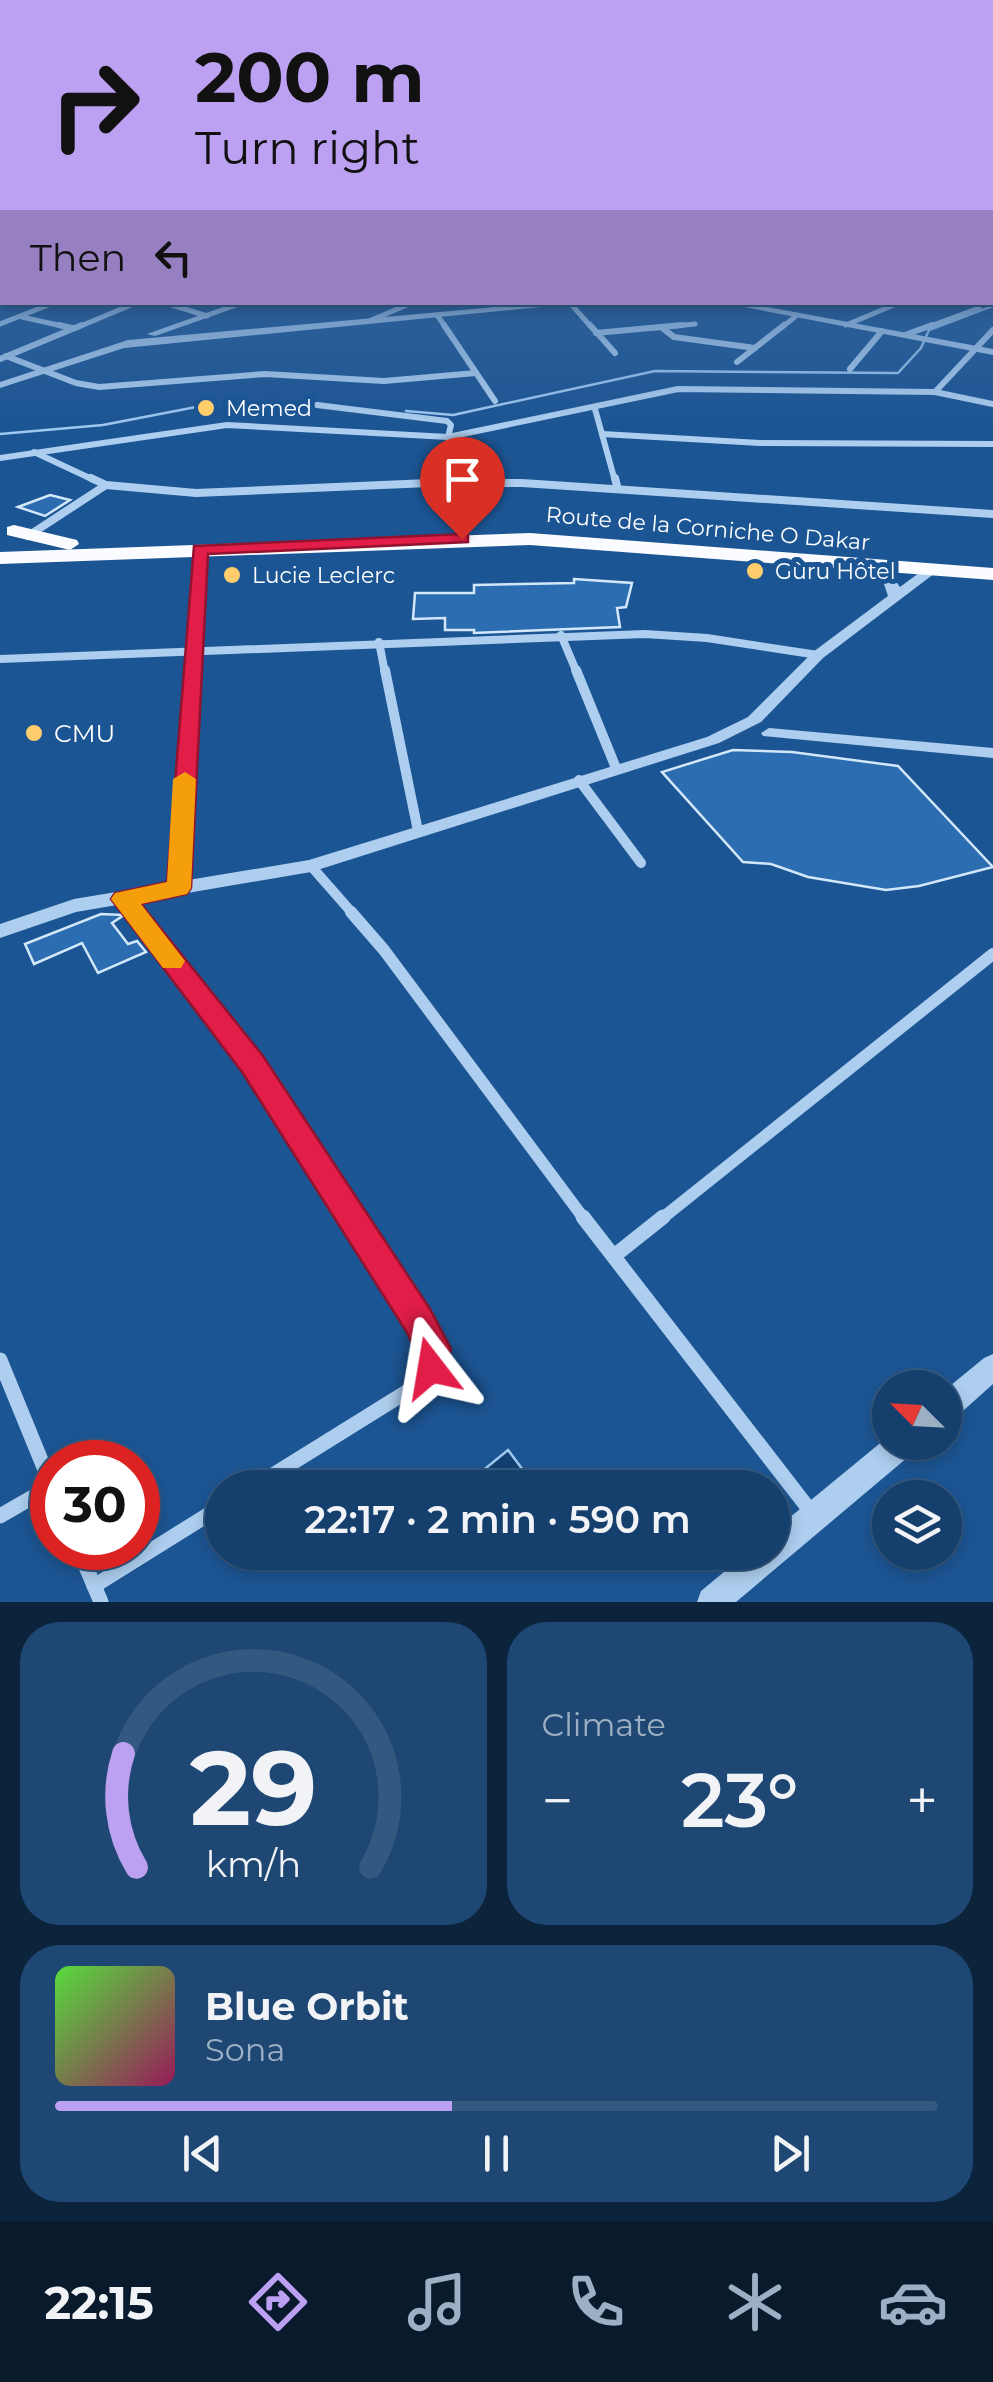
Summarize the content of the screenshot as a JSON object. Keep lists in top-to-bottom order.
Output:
{
  "streets": {
    "highway": ["Route de la Corniche O Dakar"]
  },
  "places": [
    "Memed",
    "Gùru Hôtel",
    "Lucie Leclerc",
    "CMU"
  ],
  "north": "top left",
  "page": {
    "turn": ["200 m", "Turn right"],
    "then": "Then",
    "limit": "30",
    "trip": "22:17 · 2 min · 590 m",
    "tile": "Climate",
    "heat": ["−", "23°", "+"],
    "song": ["Blue Orbit", "Sona"],
    "tabs": "22:15",
    "gauge": ["29", "km/h"]
  }
}
